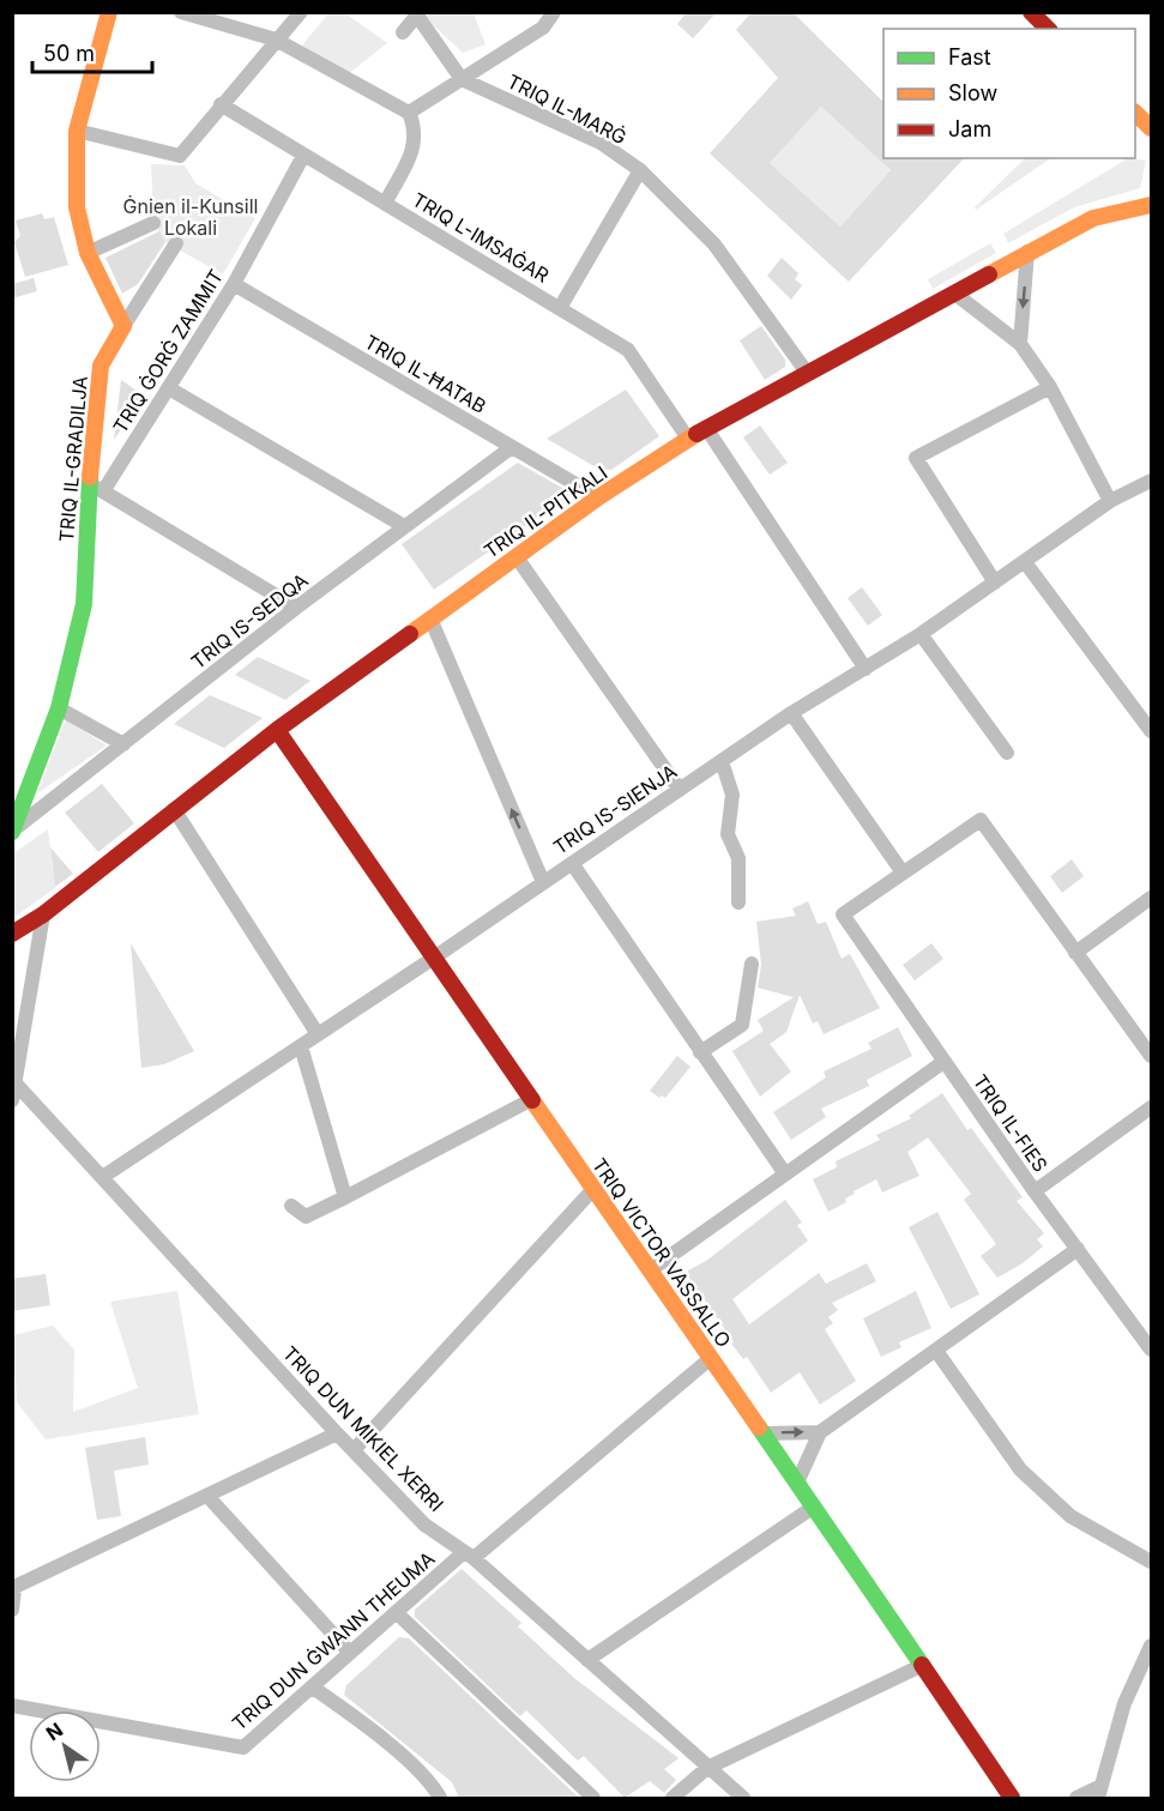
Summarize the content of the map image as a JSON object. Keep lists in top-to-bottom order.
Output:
{
  "streets": {
    "street": [
      "TRIQ IL-MARĠ",
      "TRIQ L-IMSAĠAR",
      "TRIQ ĠORĠ ZAMMIT",
      "TRIQ IL-ĦATAB",
      "TRIQ IL-GRADILJA",
      "TRIQ IL-PITKALI",
      "TRIQ IS-SEDQA",
      "TRIQ IS-SIENJA",
      "TRIQ IL-FIES",
      "TRIQ VICTOR VASSALLO",
      "TRIQ DUN MIKIEL XERRI",
      "TRIQ DUN ĠWANN THEUMA"
    ]
  },
  "crossings": [
    ["TRIQ IL-MARĠ", "TRIQ IL-PITKALI"],
    ["TRIQ L-IMSAĠAR", "TRIQ ĠORĠ ZAMMIT"],
    ["TRIQ L-IMSAĠAR", "TRIQ IL-PITKALI"],
    ["TRIQ ĠORĠ ZAMMIT", "TRIQ IL-ĦATAB"],
    ["TRIQ ĠORĠ ZAMMIT", "TRIQ IL-GRADILJA"],
    ["TRIQ IL-ĦATAB", "TRIQ IL-PITKALI"],
    ["TRIQ IL-ĦATAB", "TRIQ IS-SEDQA"],
    ["TRIQ IL-GRADILJA", "TRIQ IS-SEDQA"],
    ["TRIQ IL-PITKALI", "TRIQ VICTOR VASSALLO"],
    ["TRIQ IS-SIENJA", "TRIQ VICTOR VASSALLO"],
    ["TRIQ IS-SIENJA", "TRIQ DUN MIKIEL XERRI"],
    ["TRIQ VICTOR VASSALLO", "TRIQ DUN ĠWANN THEUMA"],
    ["TRIQ DUN MIKIEL XERRI", "TRIQ DUN ĠWANN THEUMA"]
  ],
  "parks": ["Ġnien il-Kunsill Lokali"],
  "legend": ["Fast", "Slow", "Jam"],
  "scale_bar": "50 m",
  "north": "top left"
}
